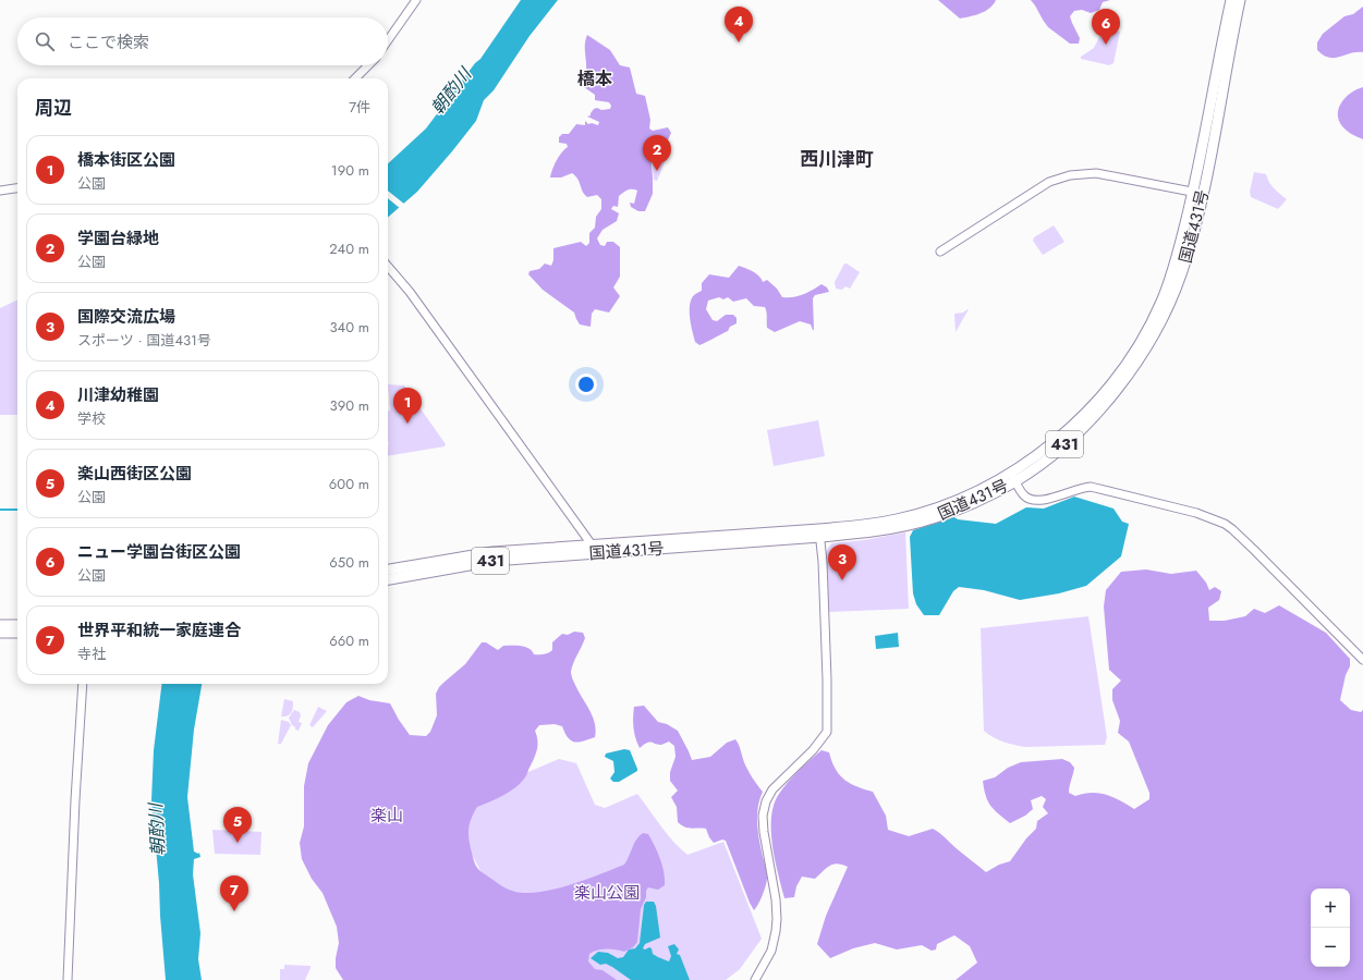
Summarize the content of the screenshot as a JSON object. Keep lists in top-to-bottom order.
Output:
{
  "streets": {
    "highway": ["国道431号", "431"]
  },
  "districts": ["橋本", "西川津町"],
  "water": ["朝酌川"],
  "parks": ["楽山", "楽山公園"],
  "page": {
    "pins": [
      "4",
      "6",
      "2",
      "1",
      "3",
      "5",
      "7"
    ],
    "search": "ここで検索",
    "heading": ["周辺", "7件"],
    "list": [
      {
        "mark": "1",
        "name": "橋本街区公園",
        "note": "公園",
        "value": "190 m"
      },
      {
        "mark": "2",
        "name": "学園台緑地",
        "note": "公園",
        "value": "240 m"
      },
      {
        "mark": "3",
        "name": "国際交流広場",
        "note": "スポーツ · 国道431号",
        "value": "340 m"
      },
      {
        "mark": "4",
        "name": "川津幼稚園",
        "note": "学校",
        "value": "390 m"
      },
      {
        "mark": "5",
        "name": "楽山西街区公園",
        "note": "公園",
        "value": "600 m"
      },
      {
        "mark": "6",
        "name": "ニュー学園台街区公園",
        "note": "公園",
        "value": "650 m"
      },
      {
        "mark": "7",
        "name": "世界平和統一家庭連合",
        "note": "寺社",
        "value": "660 m"
      }
    ],
    "map_buttons": ["+", "−"]
  }
}
